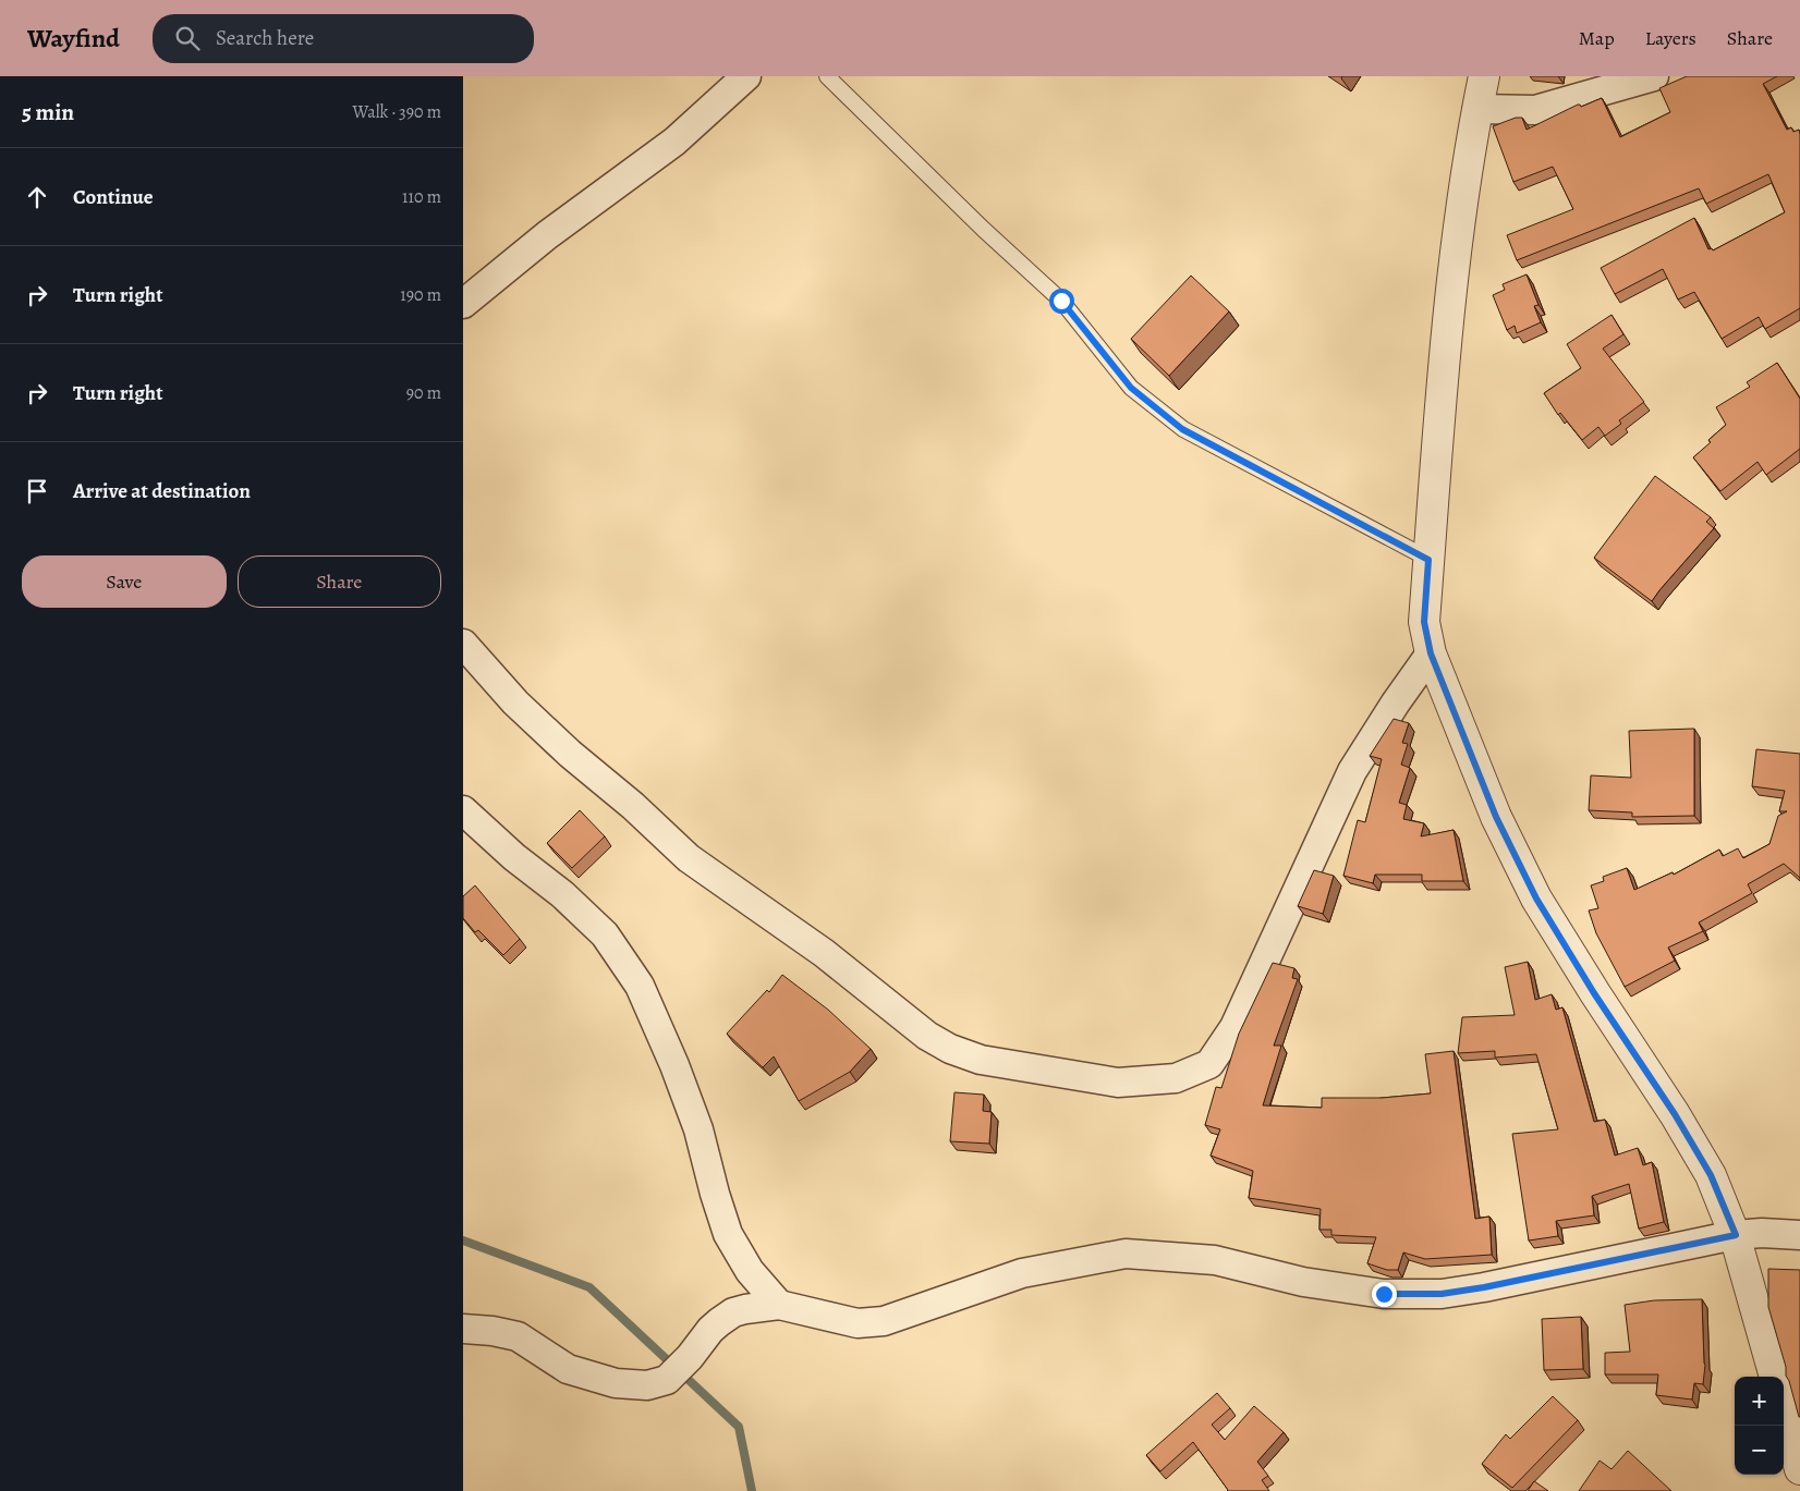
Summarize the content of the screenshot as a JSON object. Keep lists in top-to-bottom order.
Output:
{
  "page": {
    "header": "Wayfind",
    "search": "Search here",
    "nav": ["Map", "Layers", "Share"],
    "heading": ["5 min", "Walk · 390 m"],
    "list": [
      ["Continue", "110 m"],
      ["Turn right", "190 m"],
      ["Turn right", "90 m"],
      "Arrive at destination"
    ],
    "buttons": ["Save", "Share"],
    "map_buttons": ["+", "−"]
  }
}
